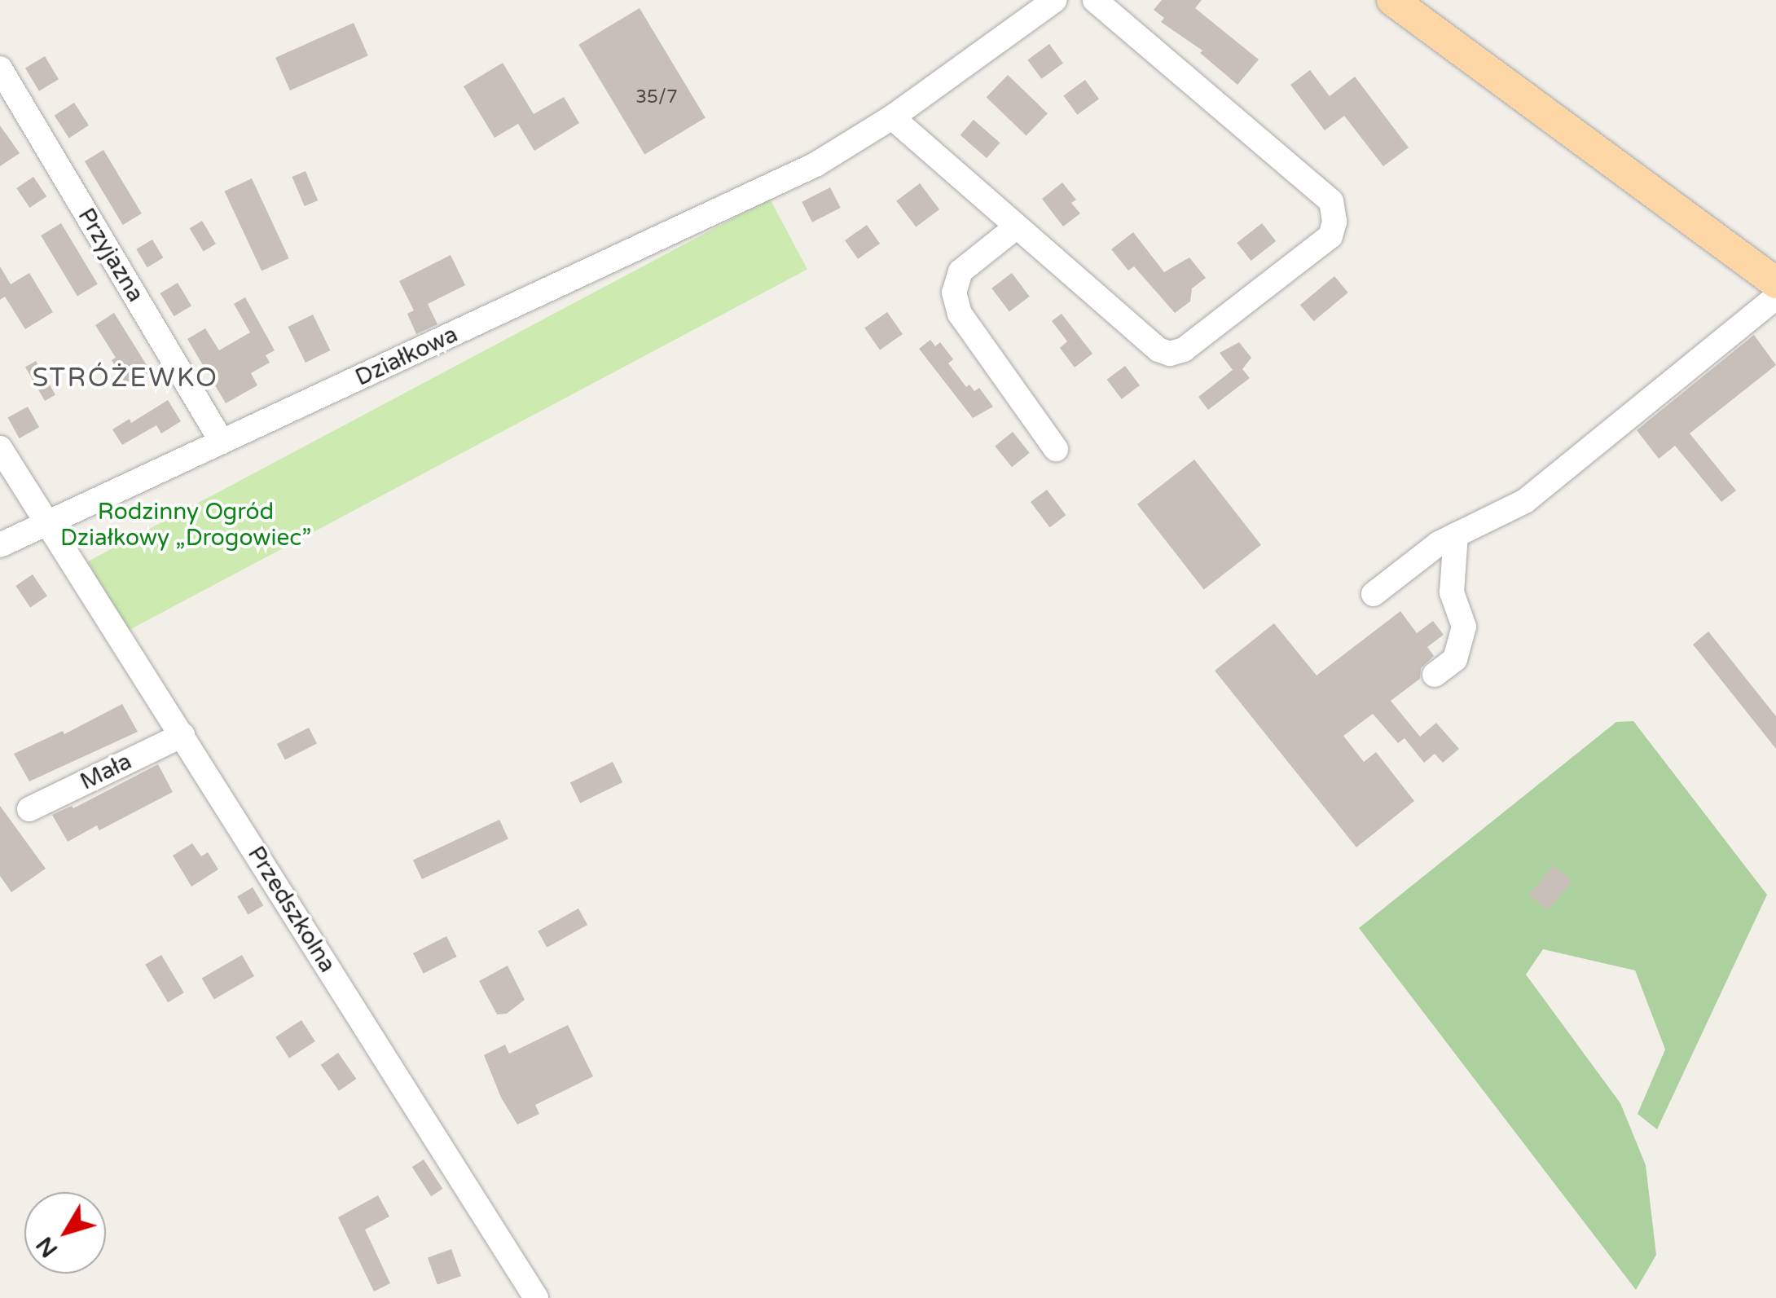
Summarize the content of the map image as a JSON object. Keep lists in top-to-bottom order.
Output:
{
  "streets": {
    "street": [
      "Przyjazna",
      "Działkowa",
      "Mała",
      "Przedszkolna"
    ]
  },
  "crossings": [
    ["Przyjazna", "Działkowa"],
    ["Działkowa", "Przedszkolna"],
    ["Mała", "Przedszkolna"]
  ],
  "districts": ["STRÓŻEWKO"],
  "parks": ["Rodzinny Ogród Działkowy „Drogowiec”"],
  "house_numbers": ["35/7"],
  "north": "bottom left"
}
